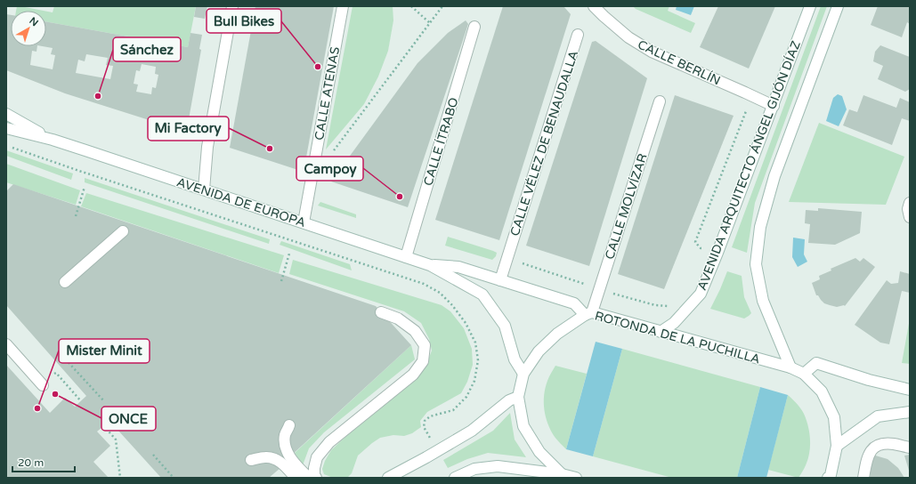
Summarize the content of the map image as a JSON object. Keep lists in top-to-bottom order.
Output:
{
  "streets": {
    "main road": [
      "CALLE BERLÍN",
      "CALLE ATENAS",
      "CALLE ÍTRABO",
      "CALLE VÉLEZ DE BENAUDALLA",
      "AVENIDA ARQUITECTO ÁNGEL GIJÓN DÍAZ",
      "AVENIDA DE EUROPA",
      "CALLE MOLVÍZAR",
      "ROTONDA DE LA PUCHILLA"
    ]
  },
  "crossings": [
    ["CALLE BERLÍN", "AVENIDA ARQUITECTO ÁNGEL GIJÓN DÍAZ"],
    ["CALLE ATENAS", "AVENIDA DE EUROPA"],
    ["CALLE ÍTRABO", "AVENIDA DE EUROPA"],
    ["CALLE VÉLEZ DE BENAUDALLA", "AVENIDA DE EUROPA"],
    ["AVENIDA ARQUITECTO ÁNGEL GIJÓN DÍAZ", "ROTONDA DE LA PUCHILLA"],
    ["AVENIDA DE EUROPA", "CALLE MOLVÍZAR"],
    ["AVENIDA DE EUROPA", "ROTONDA DE LA PUCHILLA"],
    ["CALLE MOLVÍZAR", "ROTONDA DE LA PUCHILLA"]
  ],
  "places": [
    "Bull Bikes",
    "Sánchez",
    "Mi Factory",
    "Campoy",
    "ONCE",
    "Mister Minit"
  ],
  "scale_bar": "20 m",
  "north": "top right"
}
